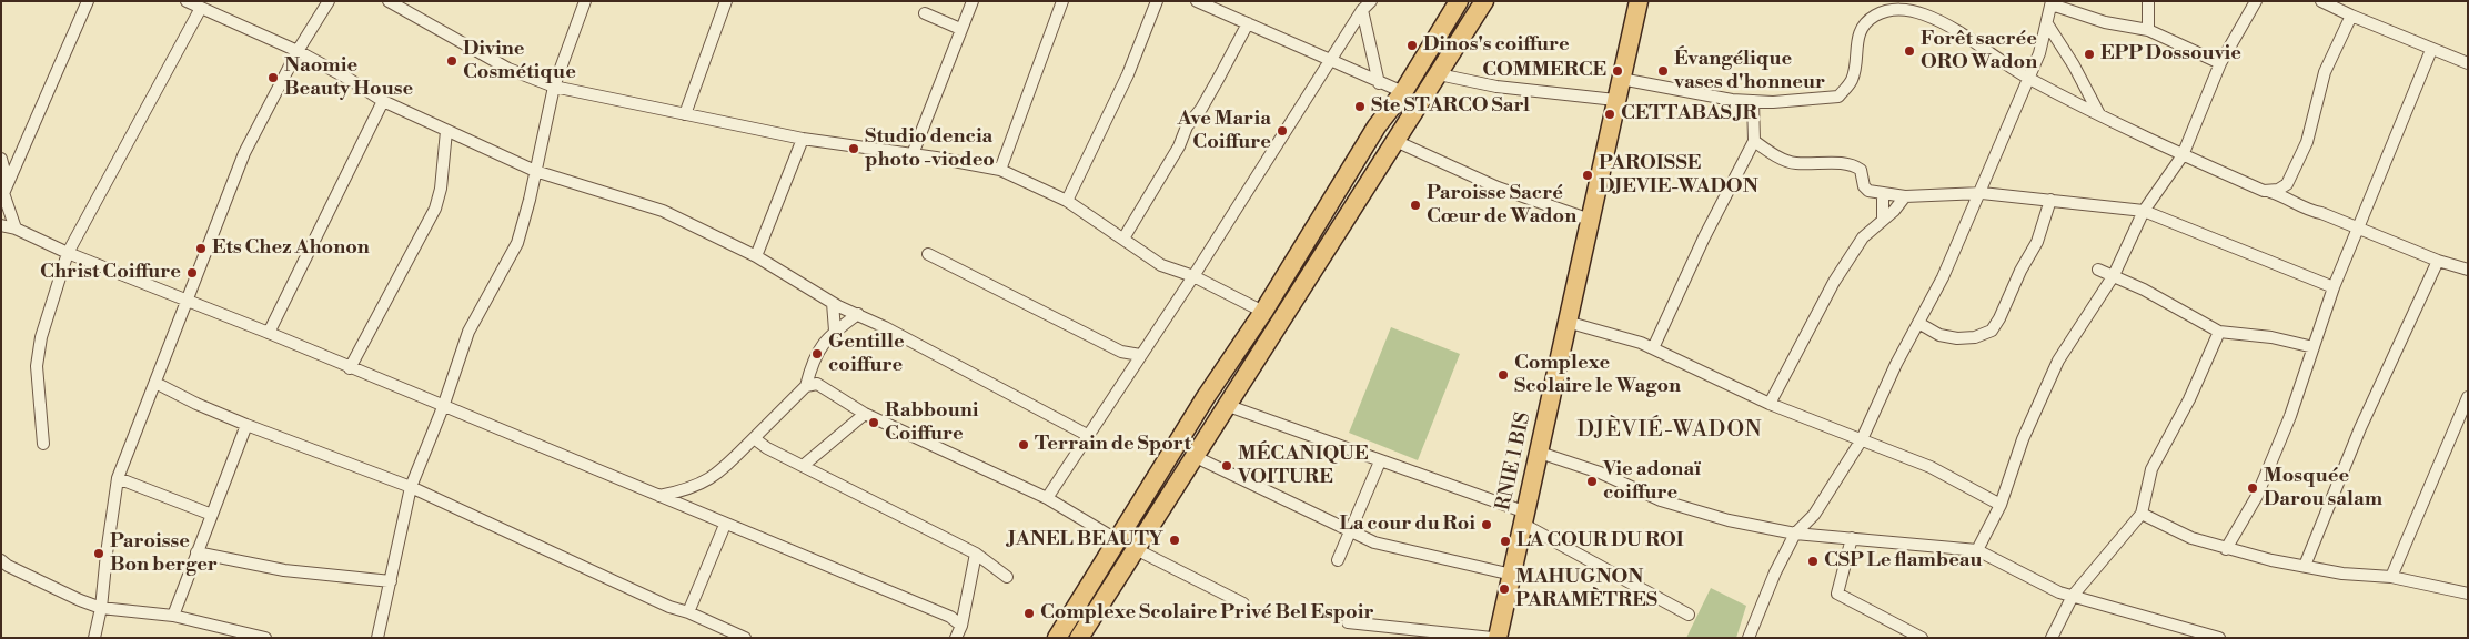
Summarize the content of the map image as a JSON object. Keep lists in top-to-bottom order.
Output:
{
  "streets": {
    "main road": ["RNIE 1 BIS"]
  },
  "districts": ["DJÈVIÉ-WADON"],
  "places": [
    "Dinos's coiffure",
    "Forêt sacrée ORO Wadon",
    "EPP Dossouvie",
    "Divine Cosmétique",
    "COMMERCE",
    "Évangélique vases d'honneur",
    "Naomie Beauty House",
    "Ste STARCO Sarl",
    "CETTABAS JR",
    "Ave Maria Coiffure",
    "Studio dencia photo -viodeo",
    "PAROISSE DJEVIE-WADON",
    "Paroisse Sacré Cœur de Wadon",
    "Ets Chez Ahonon",
    "Christ Coiffure",
    "Gentille coiffure",
    "Complexe Scolaire le Wagon",
    "Rabbouni Coiffure",
    "Terrain de Sport",
    "MÉCANIQUE VOITURE",
    "Vie adonaï coiffure",
    "Mosquée Darou salam",
    "La cour du Roi",
    "JANEL BEAUTY",
    "LA COUR DU ROI",
    "Paroisse Bon berger",
    "CSP Le flambeau",
    "MAHUGNON PARAMÈTRES",
    "Complexe Scolaire Privé Bel Espoir"
  ]
}
